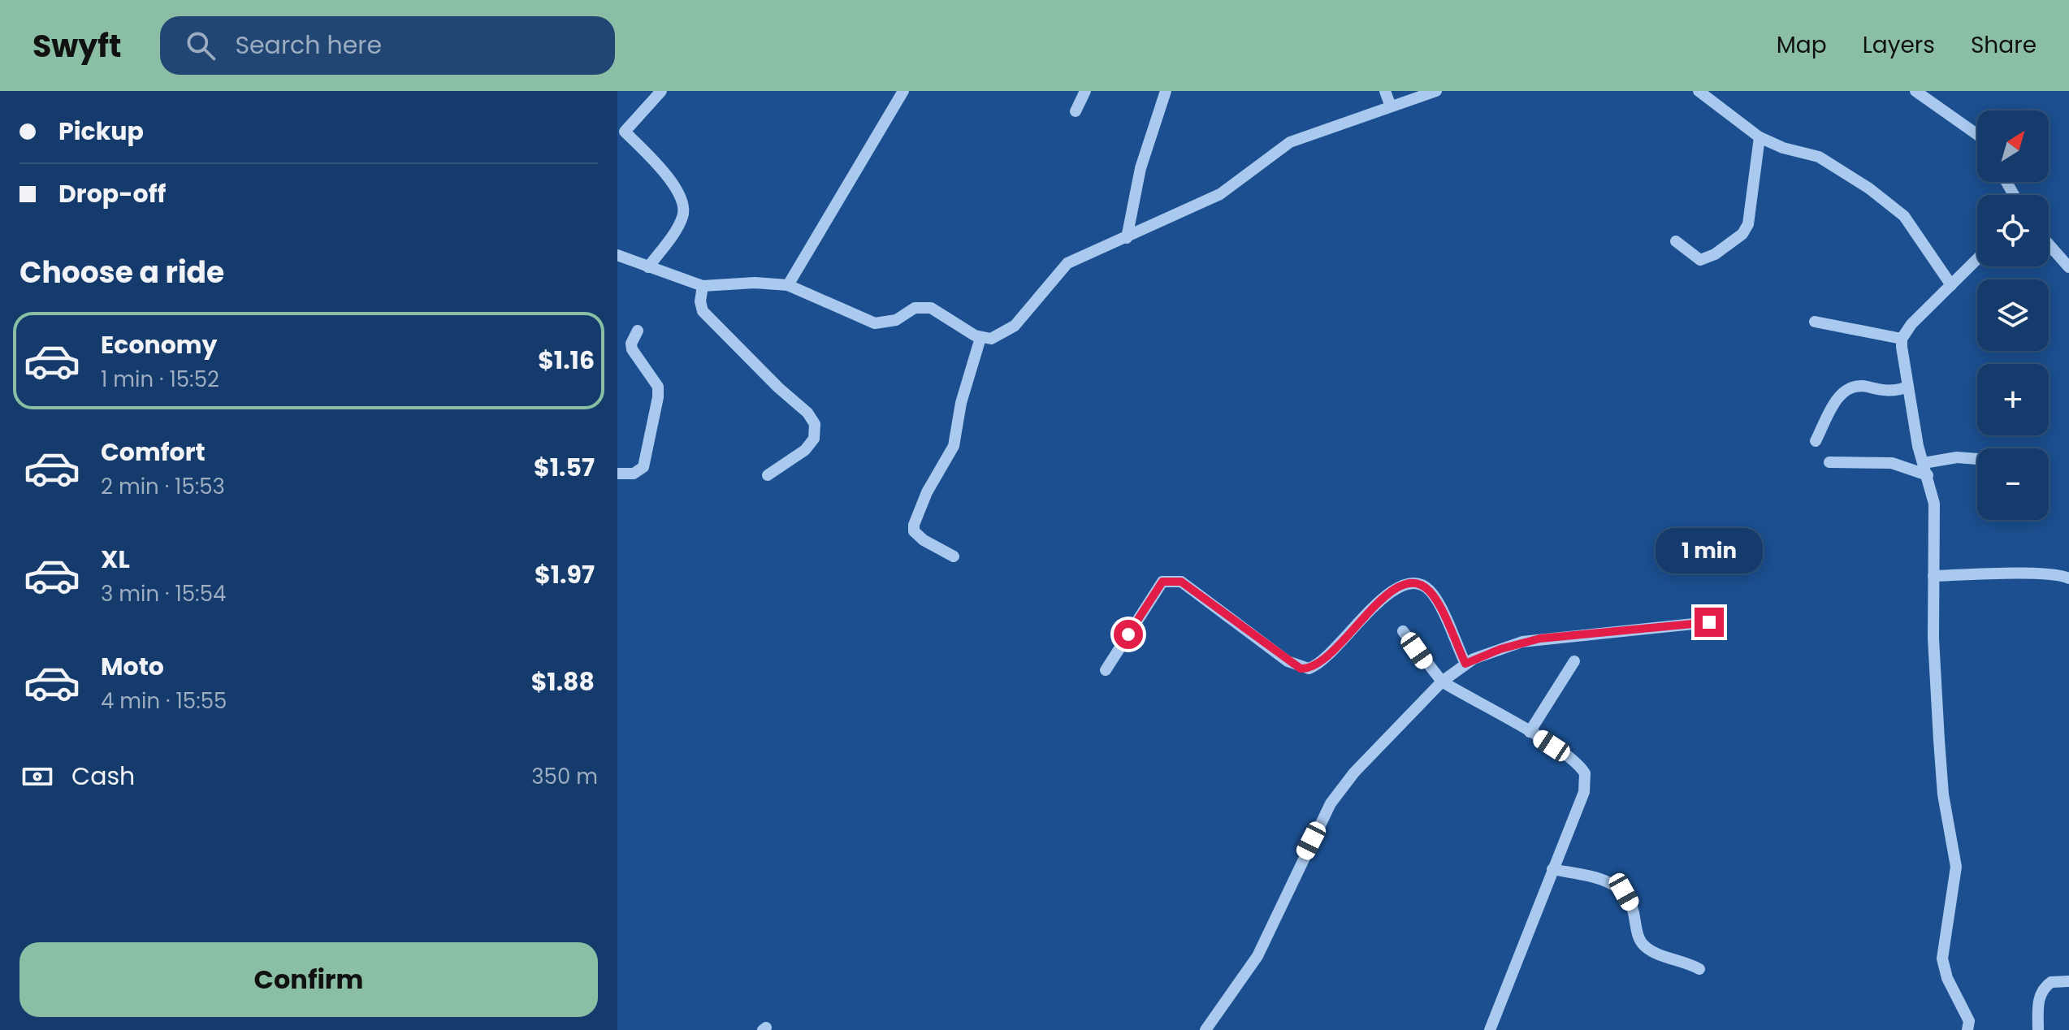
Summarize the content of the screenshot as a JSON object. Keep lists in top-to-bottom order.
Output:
{
  "north": "top right",
  "page": {
    "header": "Swyft",
    "search": "Search here",
    "nav": ["Map", "Layers", "Share"],
    "banner": ["Pickup", "Drop-off"],
    "map_buttons": ["+", "−"],
    "heading": "Choose a ride",
    "list": [
      {
        "name": "Economy",
        "note": "1 min · 15:52",
        "value": "$1.16"
      },
      {
        "name": "Comfort",
        "note": "2 min · 15:53",
        "value": "$1.57"
      },
      {
        "name": "XL",
        "note": "3 min · 15:54",
        "value": "$1.97"
      },
      {
        "name": "Moto",
        "note": "4 min · 15:55",
        "value": "$1.88"
      }
    ],
    "bubble": "1 min",
    "pay": ["Cash", "350 m"],
    "buttons": "Confirm"
  }
}
